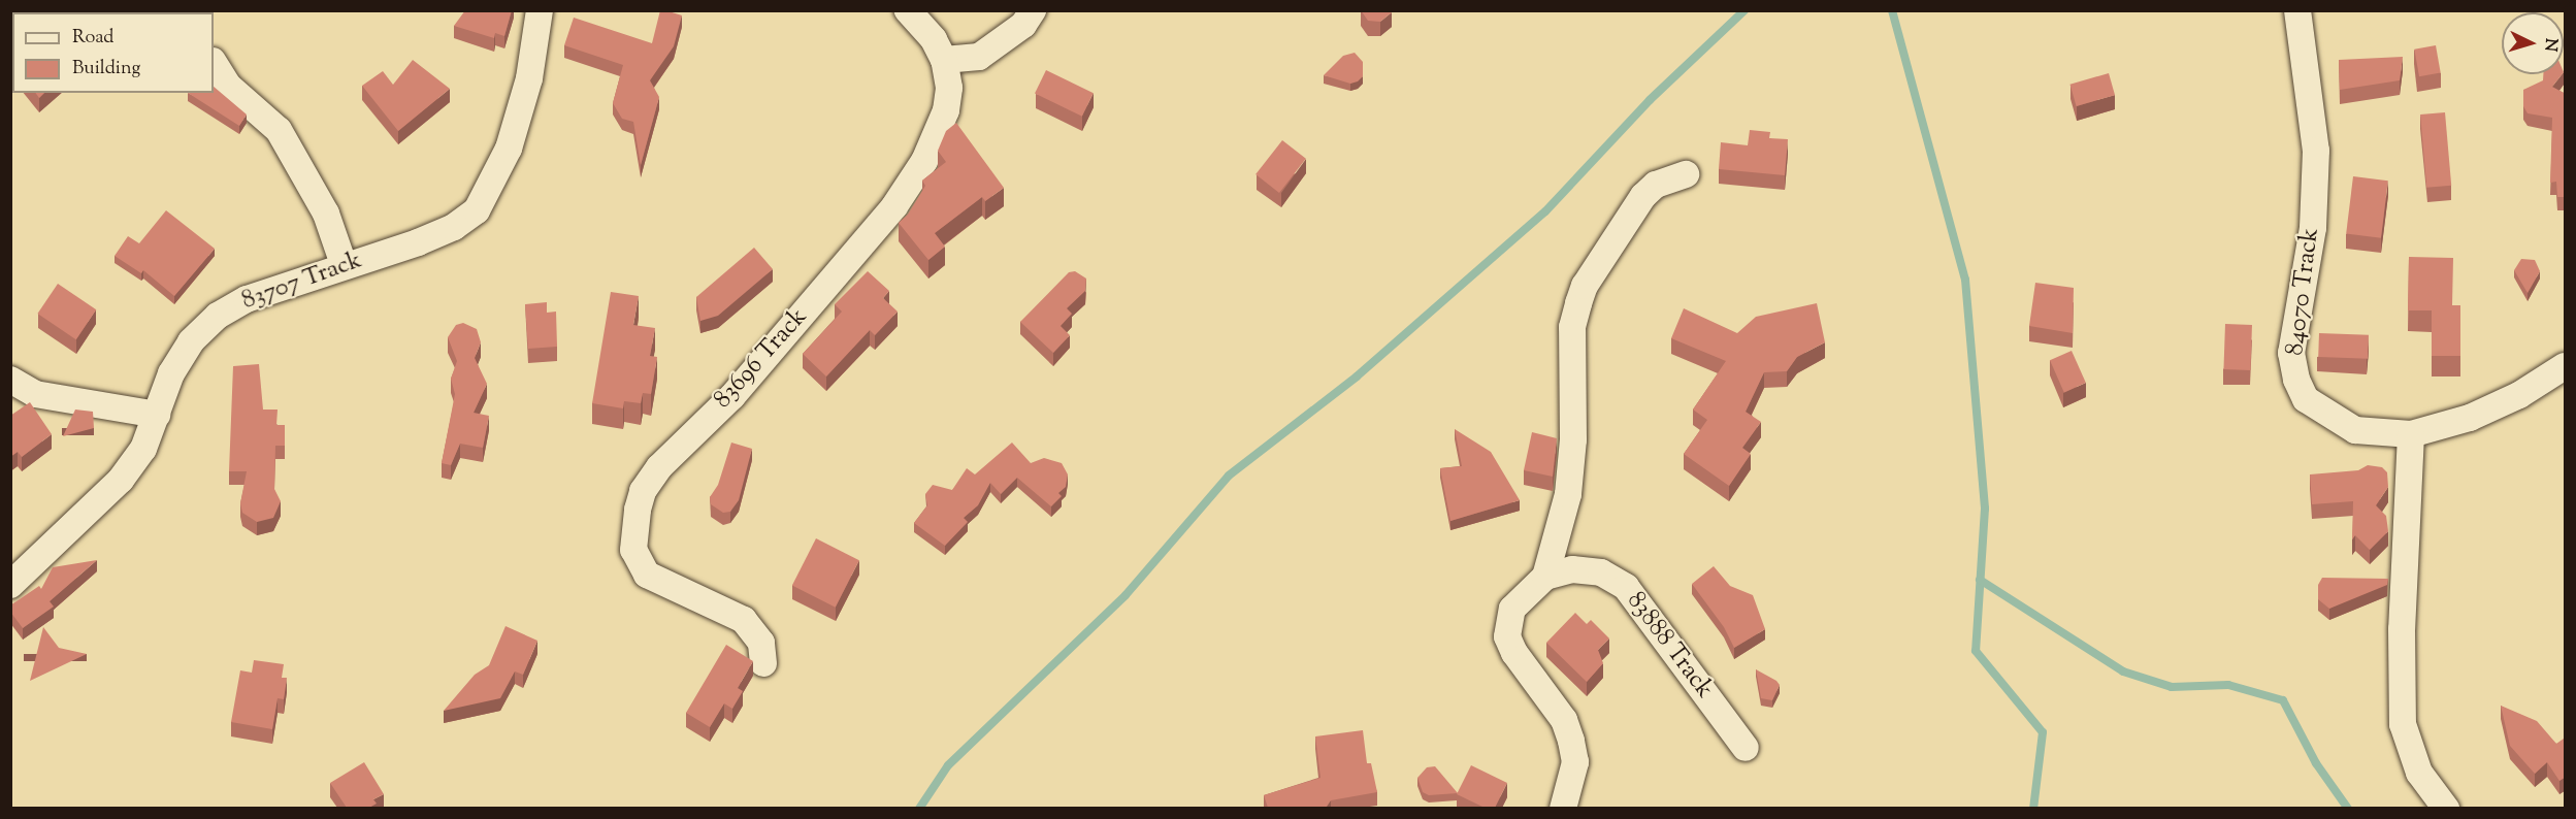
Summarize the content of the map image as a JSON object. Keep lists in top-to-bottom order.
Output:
{
  "streets": {
    "street": [
      "83707 Track",
      "84070 Track",
      "83696 Track",
      "83888 Track"
    ]
  },
  "legend": ["Road", "Building"],
  "north": "right"
}
